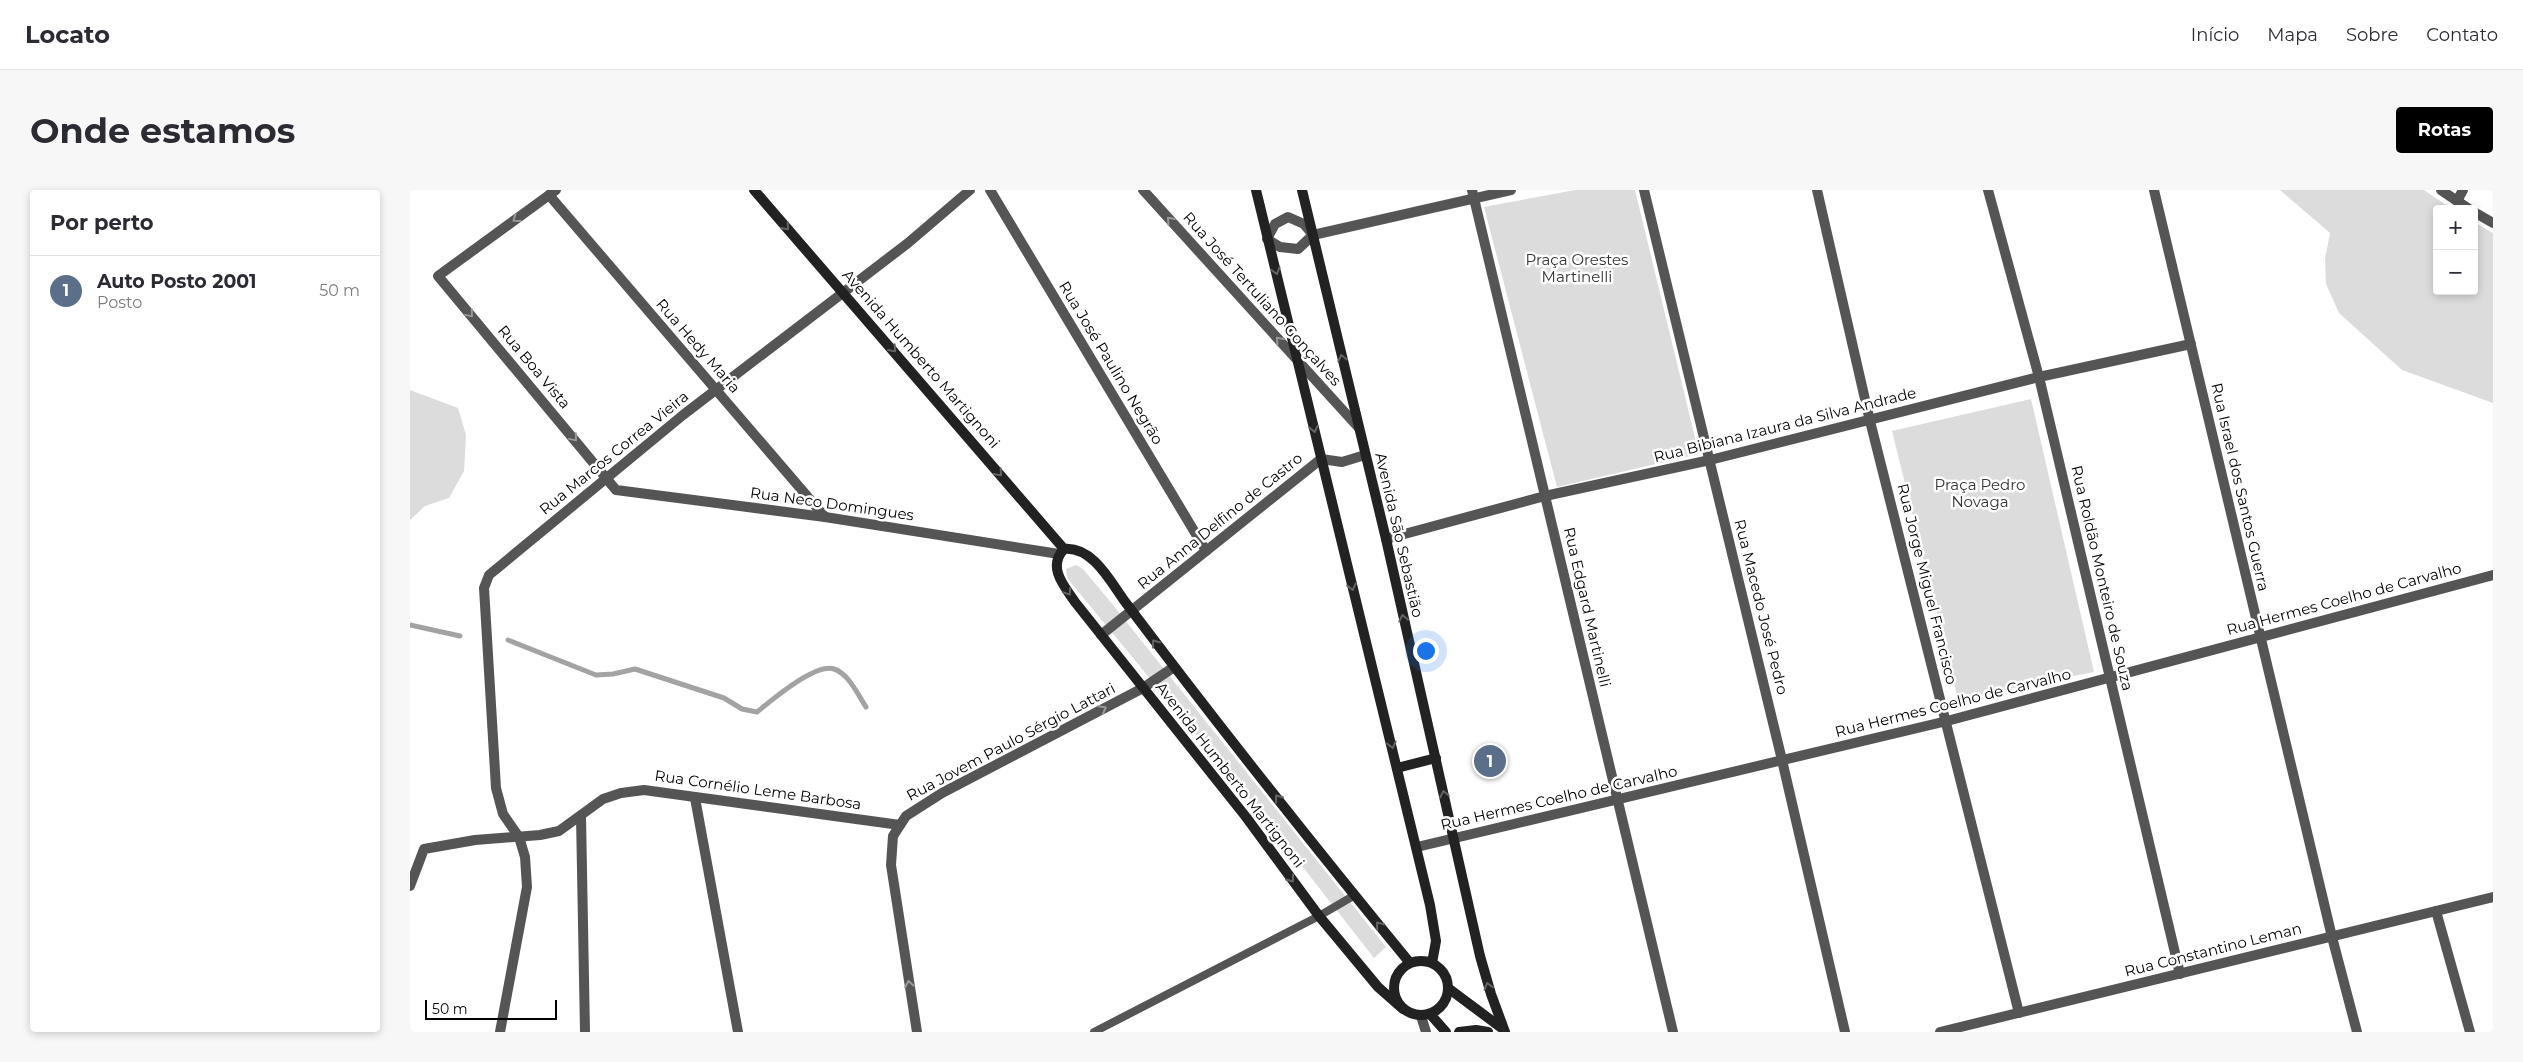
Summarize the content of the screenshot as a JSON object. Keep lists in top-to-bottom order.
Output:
{
  "streets": {
    "main road": ["Avenida Humberto Martignoni", "Avenida São Sebastião"],
    "street": [
      "Rua José Tertuliano Gonçalves",
      "Rua Hedy Maria",
      "Rua José Paulino Negrão",
      "Rua Boa Vista",
      "Rua Bibiana Izaura da Silva Andrade",
      "Rua Marcos Correa Vieira",
      "Rua Israel dos Santos Guerra",
      "Rua Neco Domingues",
      "Rua Anna Delfino de Castro",
      "Rua Roldão Monteiro de Souza",
      "Rua Jorge Miguel Francisco",
      "Rua Hermes Coelho de Carvalho",
      "Rua Edgard Martinelli",
      "Rua Macedo José Pedro",
      "Rua Jovem Paulo Sérgio Lattari",
      "Rua Cornélio Leme Barbosa",
      "Rua Constantino Leman"
    ]
  },
  "crossings": [
    ["Rua José Tertuliano Gonçalves", "Avenida São Sebastião"],
    ["Rua Hedy Maria", "Rua Boa Vista"],
    ["Rua Hedy Maria", "Rua Marcos Correa Vieira"],
    ["Rua Hedy Maria", "Rua Neco Domingues"],
    ["Avenida Humberto Martignoni", "Rua Marcos Correa Vieira"],
    ["Avenida Humberto Martignoni", "Rua Neco Domingues"],
    ["Avenida Humberto Martignoni", "Rua Anna Delfino de Castro"],
    ["Avenida Humberto Martignoni", "Rua Jovem Paulo Sérgio Lattari"],
    ["Rua José Paulino Negrão", "Rua Anna Delfino de Castro"],
    ["Rua Boa Vista", "Rua Marcos Correa Vieira"],
    ["Rua Boa Vista", "Rua Neco Domingues"],
    ["Rua Bibiana Izaura da Silva Andrade", "Rua Israel dos Santos Guerra"],
    ["Rua Bibiana Izaura da Silva Andrade", "Avenida São Sebastião"],
    ["Rua Bibiana Izaura da Silva Andrade", "Rua Roldão Monteiro de Souza"],
    ["Rua Bibiana Izaura da Silva Andrade", "Rua Jorge Miguel Francisco"],
    ["Rua Bibiana Izaura da Silva Andrade", "Rua Edgard Martinelli"],
    ["Rua Bibiana Izaura da Silva Andrade", "Rua Macedo José Pedro"],
    ["Rua Marcos Correa Vieira", "Rua Neco Domingues"],
    ["Rua Marcos Correa Vieira", "Rua Cornélio Leme Barbosa"],
    ["Rua Israel dos Santos Guerra", "Rua Hermes Coelho de Carvalho"],
    ["Rua Israel dos Santos Guerra", "Rua Constantino Leman"],
    ["Rua Anna Delfino de Castro", "Avenida São Sebastião"],
    ["Avenida São Sebastião", "Rua Hermes Coelho de Carvalho"],
    ["Rua Roldão Monteiro de Souza", "Rua Hermes Coelho de Carvalho"],
    ["Rua Roldão Monteiro de Souza", "Rua Constantino Leman"],
    ["Rua Jorge Miguel Francisco", "Rua Hermes Coelho de Carvalho"],
    ["Rua Jorge Miguel Francisco", "Rua Constantino Leman"],
    ["Rua Hermes Coelho de Carvalho", "Rua Edgard Martinelli"],
    ["Rua Hermes Coelho de Carvalho", "Rua Macedo José Pedro"],
    ["Rua Jovem Paulo Sérgio Lattari", "Rua Cornélio Leme Barbosa"]
  ],
  "one_way": ["Rua José Tertuliano Gonçalves", "Rua Jovem Paulo Sérgio Lattari"],
  "parks": ["Praça Orestes Martinelli", "Praça Pedro Novaga"],
  "scale_bar": "50 m",
  "page": {
    "header": "Locato",
    "nav": [
      "Início",
      "Mapa",
      "Sobre",
      "Contato"
    ],
    "buttons": "Rotas",
    "title": "Onde estamos",
    "heading": "Por perto",
    "map_buttons": ["+", "−"],
    "list": [
      {
        "mark": "1",
        "name": "Auto Posto 2001",
        "note": "Posto",
        "value": "50 m"
      }
    ],
    "pins": "1",
    "scale": "50 m"
  }
}
